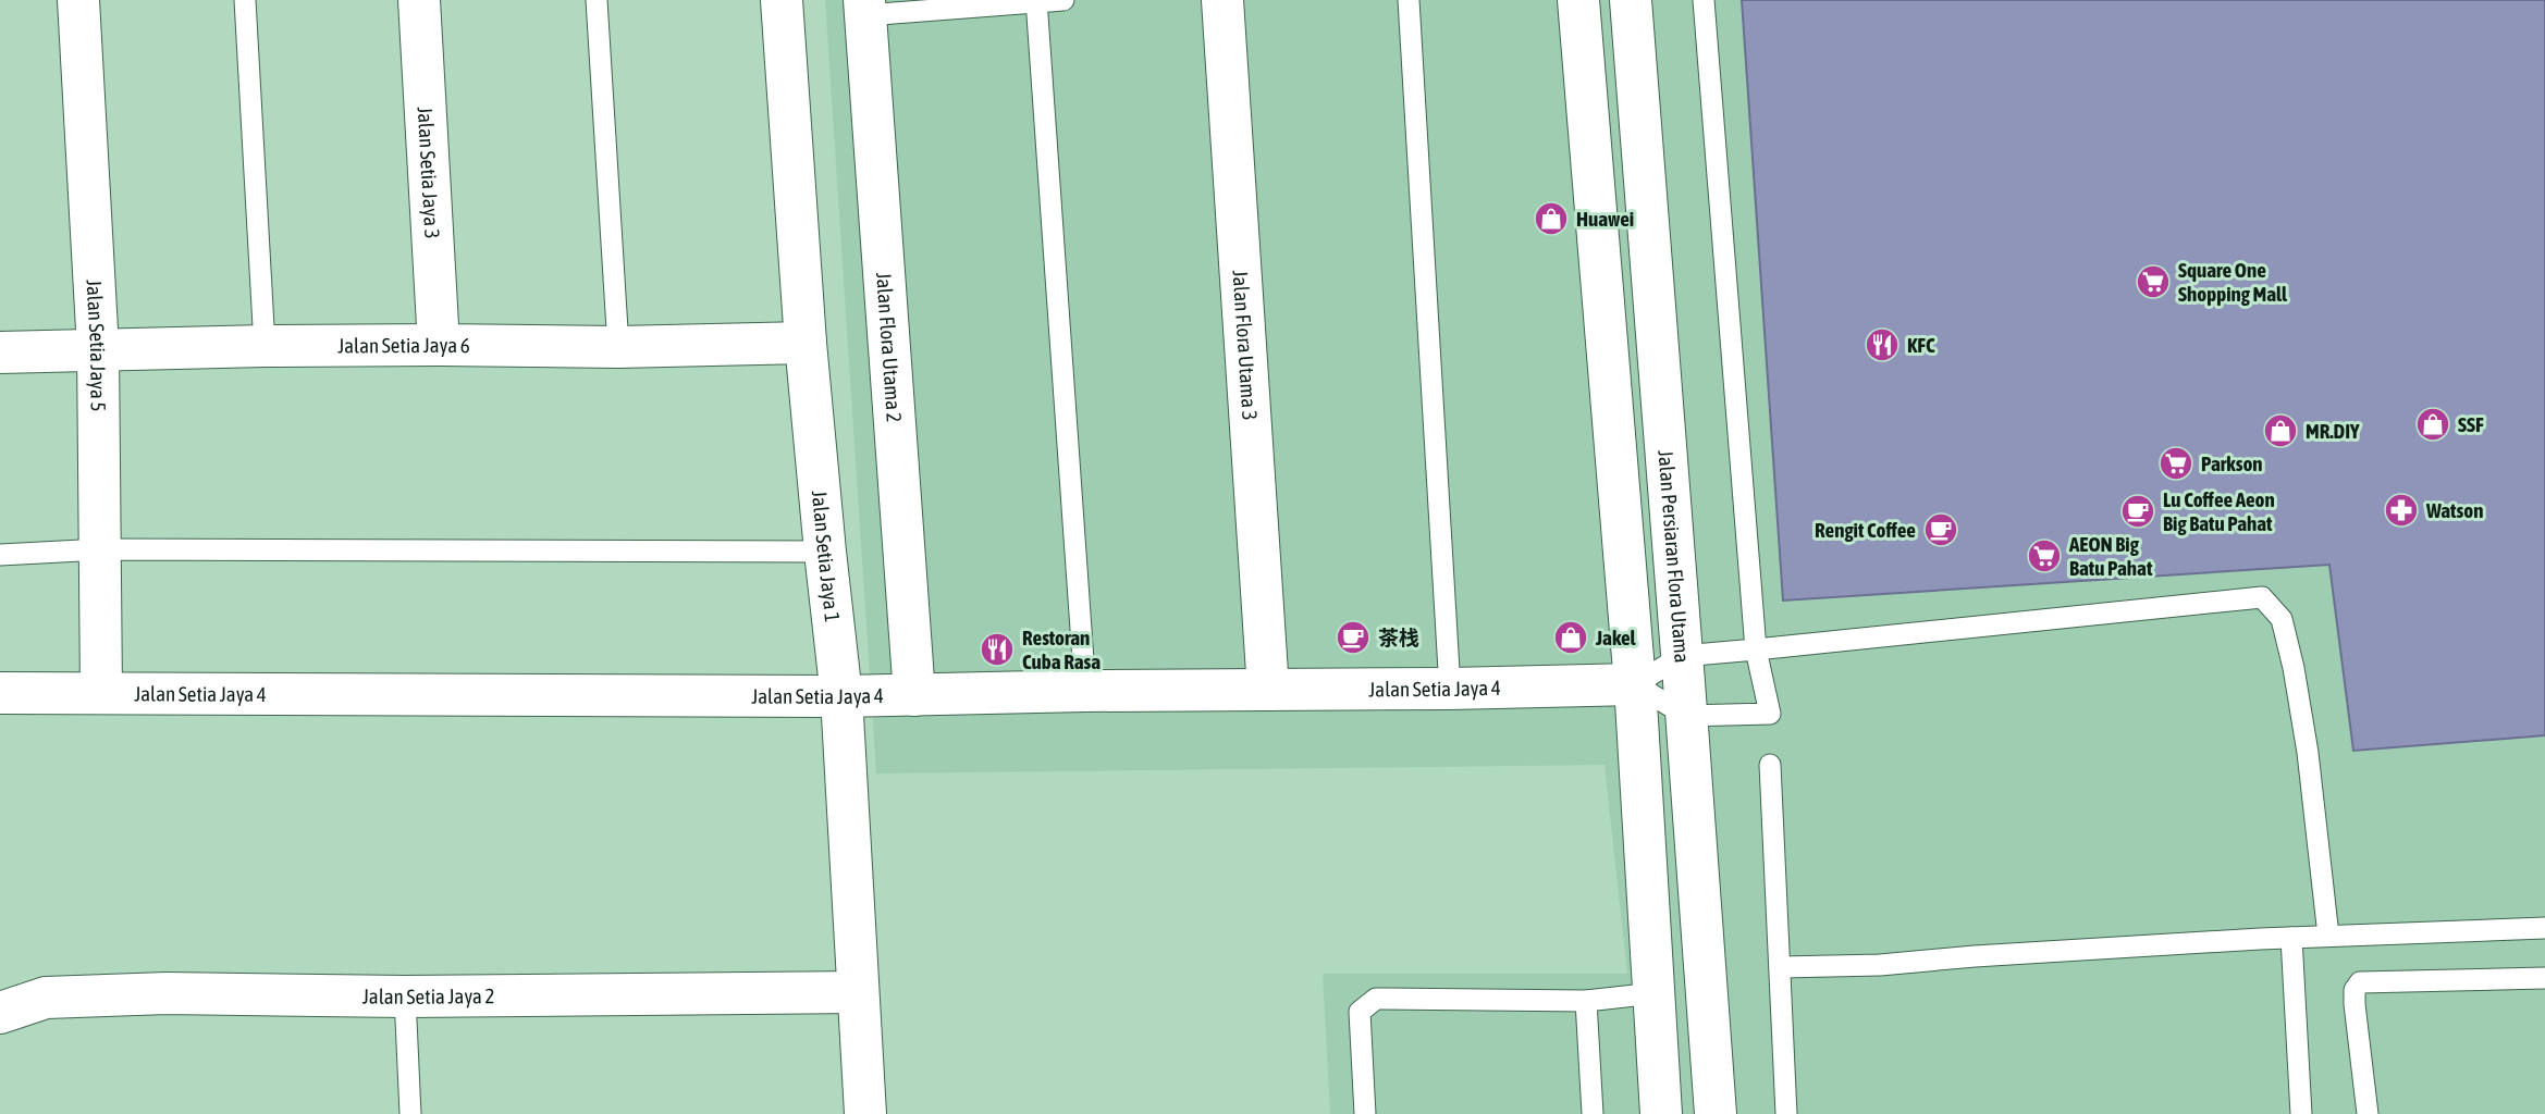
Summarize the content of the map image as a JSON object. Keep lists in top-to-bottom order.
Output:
{
  "streets": {
    "street": [
      "Jalan Setia Jaya 3",
      "Jalan Flora Utama 3",
      "Jalan Setia Jaya 5",
      "Jalan Setia Jaya 6",
      "Jalan Flora Utama 2",
      "Jalan Setia Jaya 1",
      "Jalan Persiaran Flora Utama",
      "Jalan Setia Jaya 4",
      "Jalan Setia Jaya 2"
    ]
  },
  "crossings": [
    ["Jalan Setia Jaya 3", "Jalan Setia Jaya 6"],
    ["Jalan Flora Utama 3", "Jalan Setia Jaya 4"],
    ["Jalan Setia Jaya 5", "Jalan Setia Jaya 6"],
    ["Jalan Setia Jaya 5", "Jalan Setia Jaya 4"],
    ["Jalan Setia Jaya 6", "Jalan Setia Jaya 1"],
    ["Jalan Flora Utama 2", "Jalan Setia Jaya 4"],
    ["Jalan Setia Jaya 1", "Jalan Setia Jaya 4"],
    ["Jalan Setia Jaya 1", "Jalan Setia Jaya 2"]
  ],
  "places": {
    "shop": [
      "Huawei",
      "SSF",
      "MR.DIY",
      "Jakel"
    ],
    "supermarket": ["Square One Shopping Mall", "Parkson", "AEON Big Batu Pahat"],
    "restaurant": ["KFC", "Restoran Cuba Rasa"],
    "pharmacy": ["Watson"],
    "cafe": ["Lu Coffee Aeon Big Batu Pahat", "Rengit Coffee", "茶栈"]
  }
}
